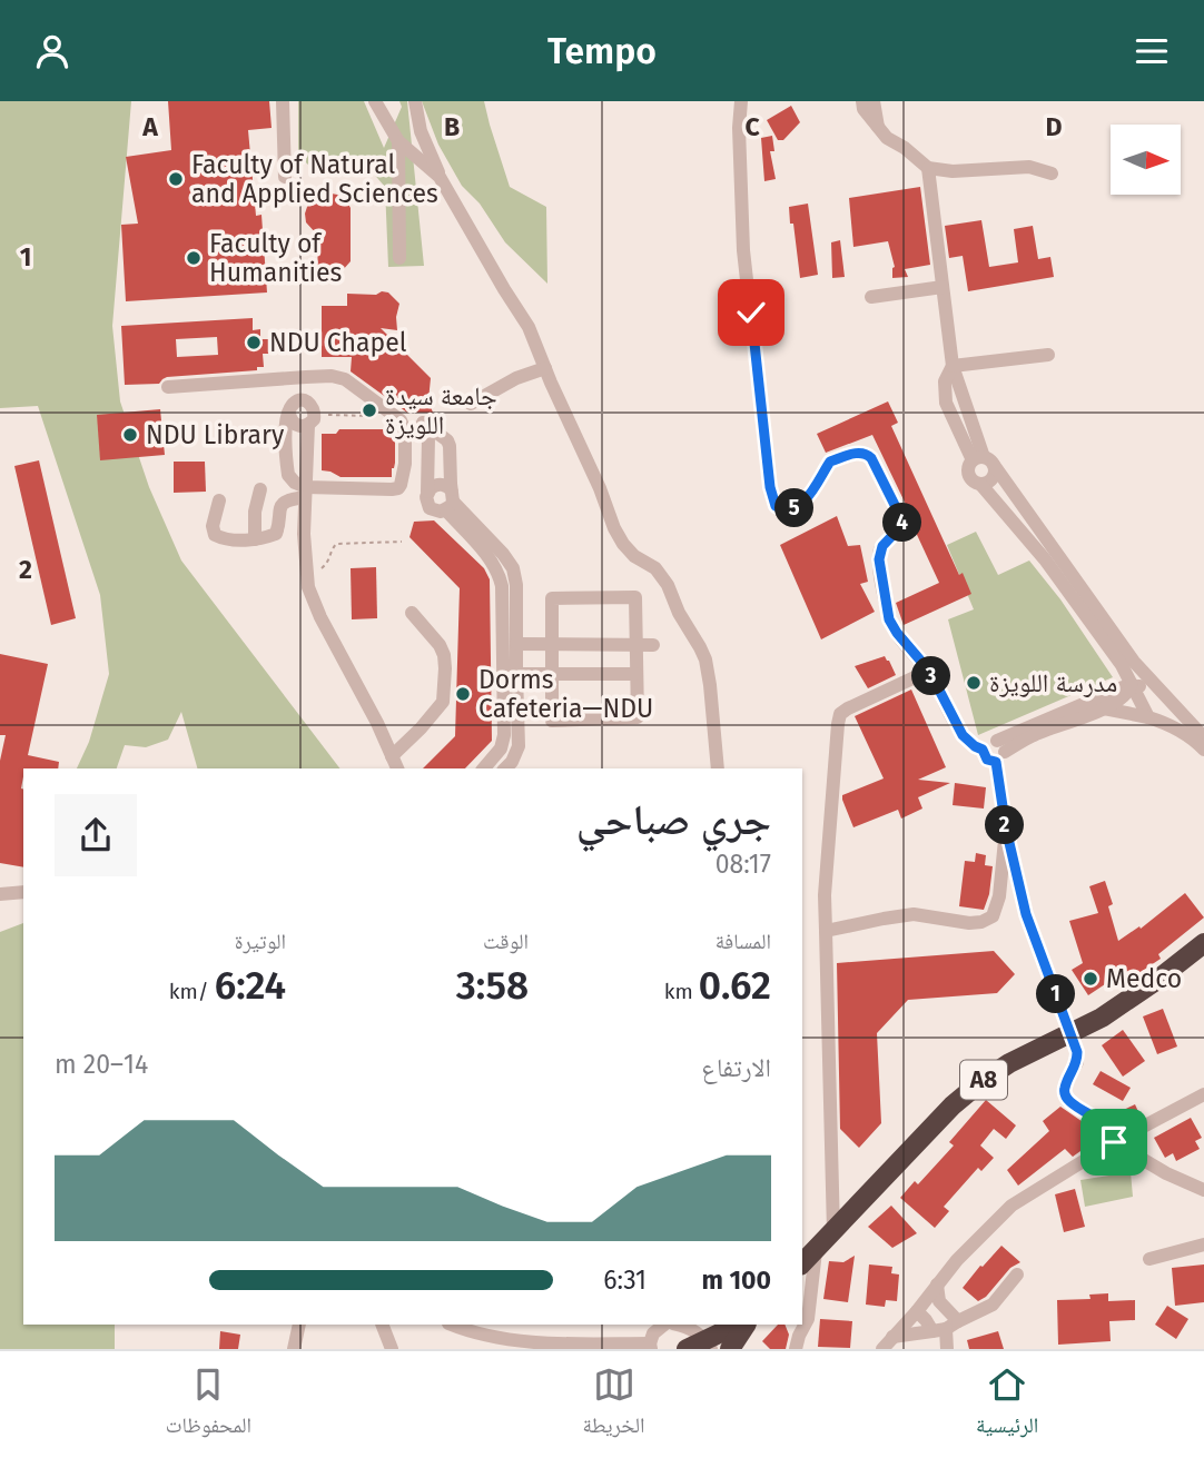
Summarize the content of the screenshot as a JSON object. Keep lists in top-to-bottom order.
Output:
{
  "streets": {
    "highway": ["A8"]
  },
  "places": [
    "Faculty of Natural and Applied Sciences",
    "Faculty of Humanities",
    "NDU Chapel",
    "جامعة سيدة اللويزة",
    "NDU Library",
    "مدرسة اللويزة",
    "Dorms Cafeteria—NDU",
    "Medco"
  ],
  "north": "right",
  "page": {
    "header": "Tempo",
    "pins": [
      "5",
      "4",
      "3",
      "2",
      "1"
    ],
    "heading": ["جري صباحي", "08:17"],
    "stats": [
      ["المسافة", "0.62 km"],
      ["الوقت", "3:58"],
      ["الوتيرة", "6:24 /km"]
    ],
    "chart": ["الارتفاع", "14–20 m"],
    "list": [
      {
        "name": "100 m",
        "note": "6:31"
      }
    ],
    "tabs": ["الرئيسية", "الخريطة", "المحفوظات"]
  },
  "grid": {
    "columns": [
      "A",
      "B",
      "C",
      "D"
    ],
    "rows": ["1", "2"]
  }
}
